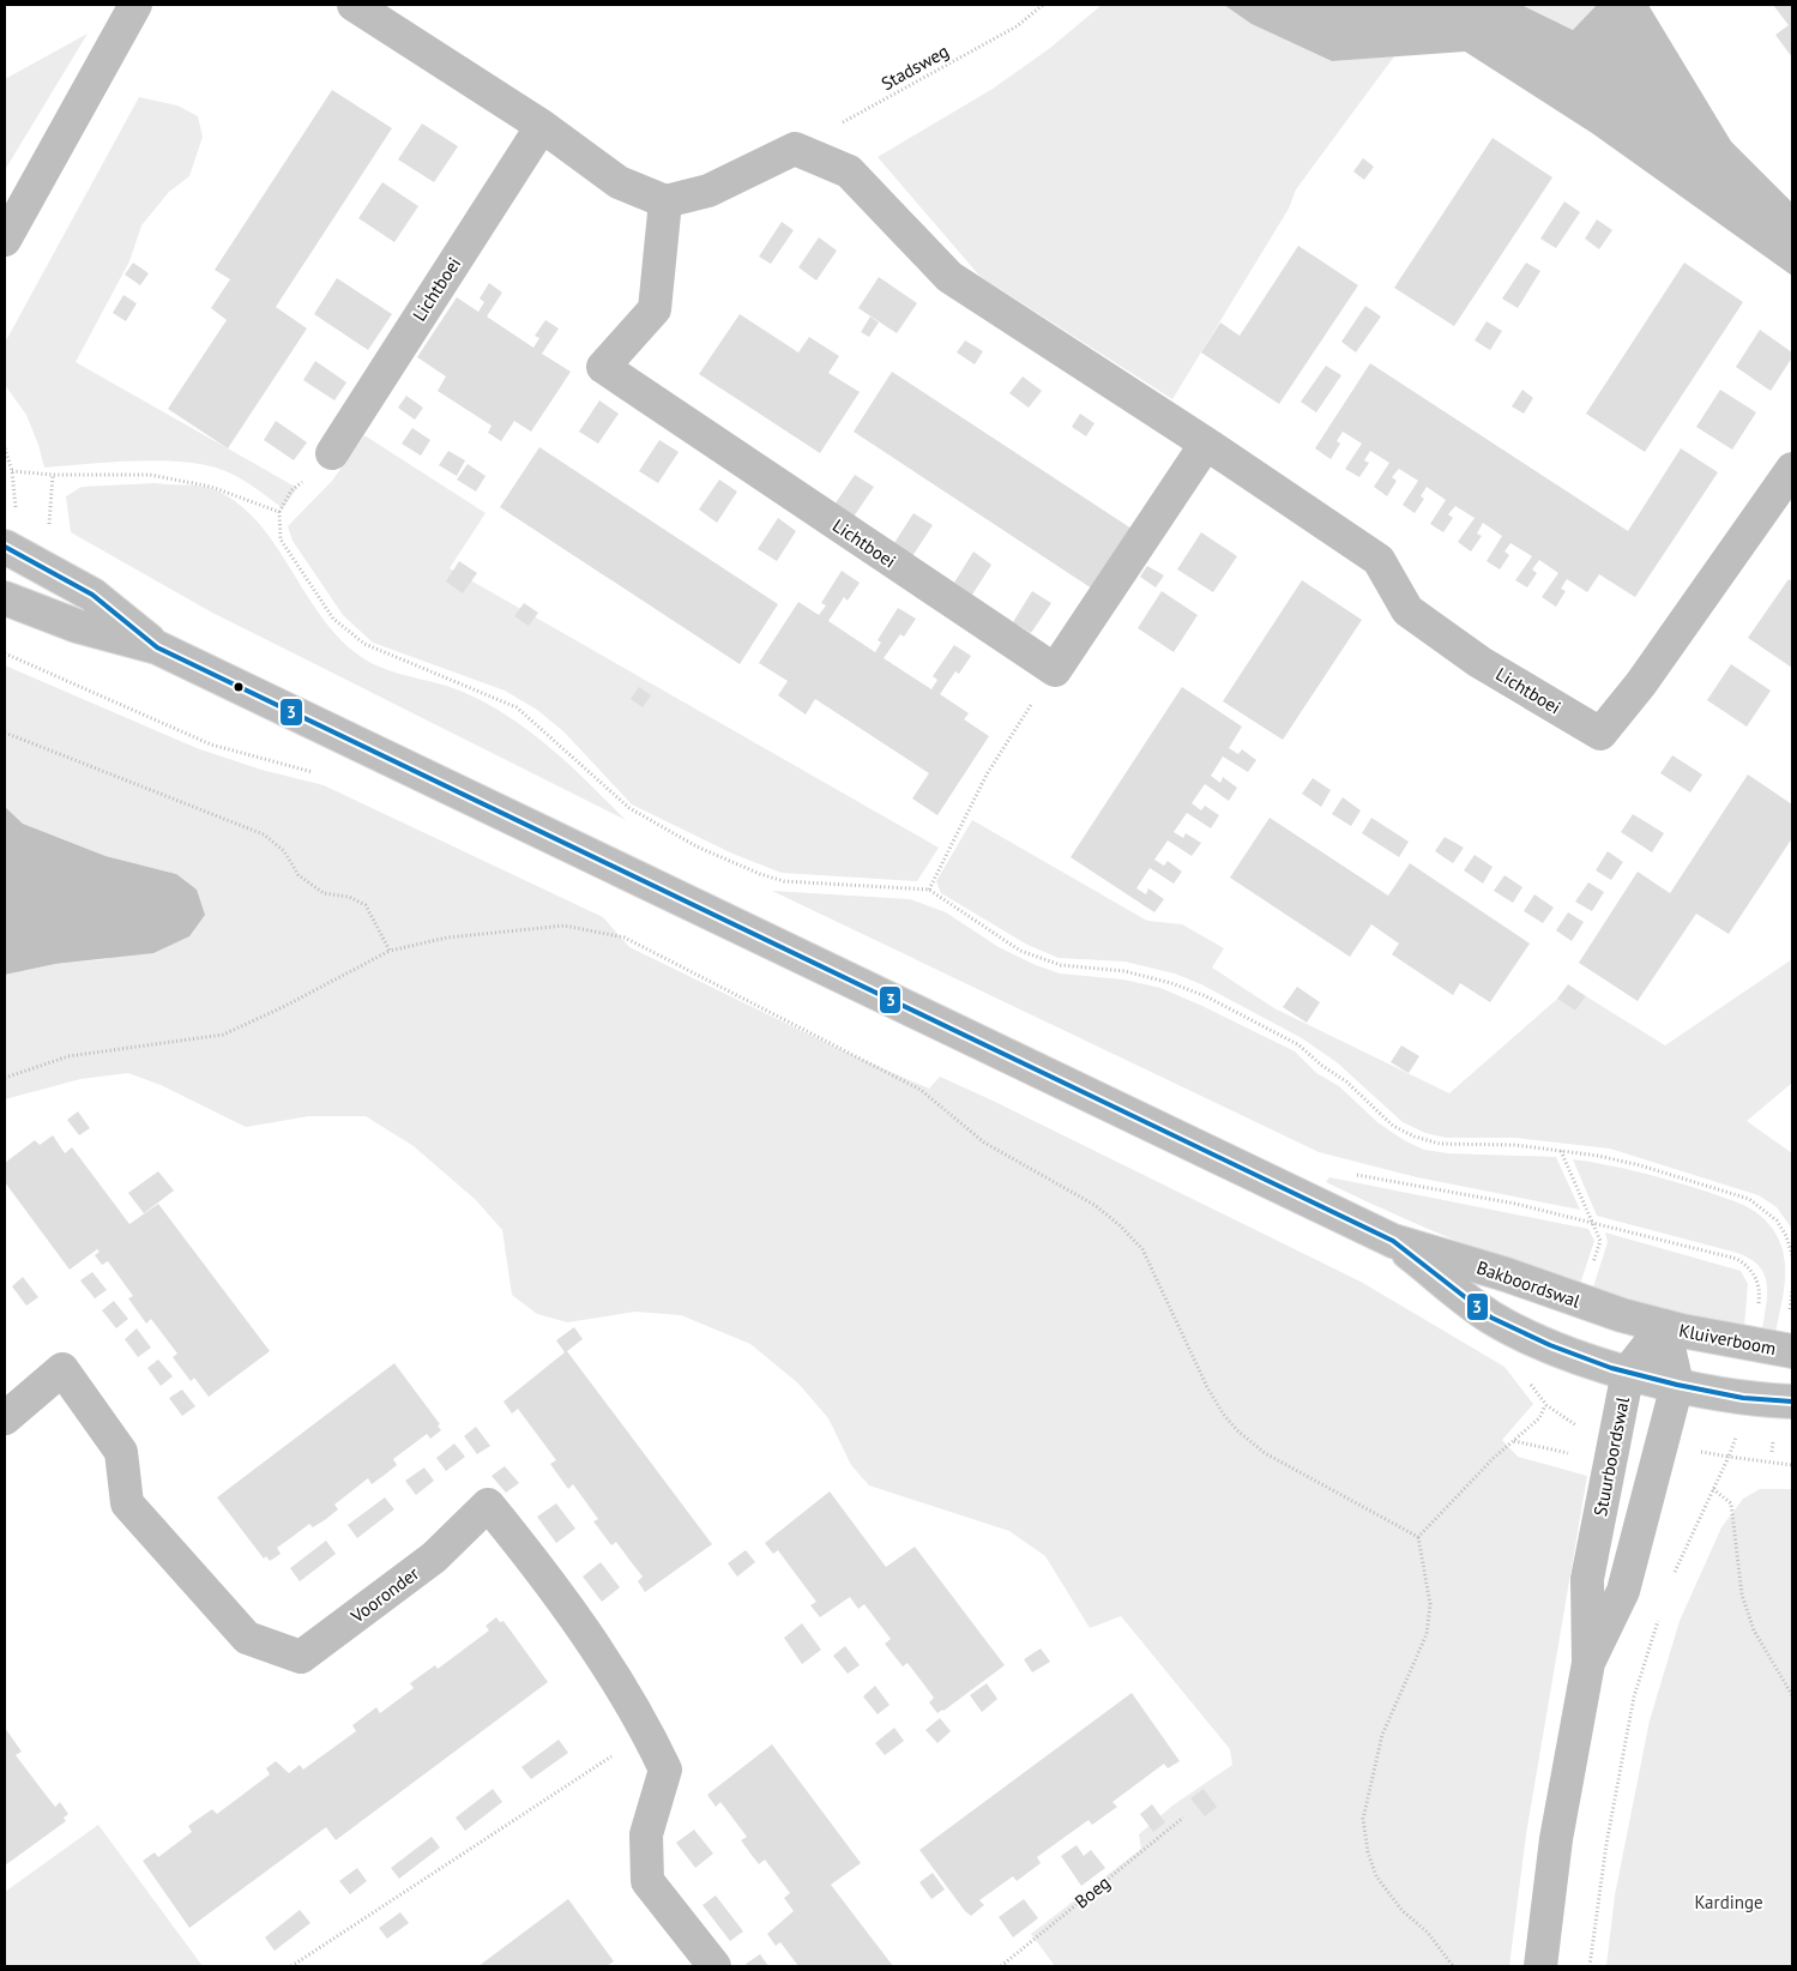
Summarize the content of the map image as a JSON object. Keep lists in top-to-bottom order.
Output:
{
  "streets": {
    "street": [
      "Lichtboei",
      "Bakboordswal",
      "Kluiverboom",
      "Stuurboordswal",
      "Vooronder"
    ],
    "path": ["Stadsweg", "Boeg"]
  },
  "crossings": [
    ["Stadsweg", "Lichtboei"],
    ["Bakboordswal", "Kluiverboom"],
    ["Bakboordswal", "Stuurboordswal"],
    ["Kluiverboom", "Stuurboordswal"]
  ],
  "parks": ["Kardinge"],
  "lines": ["transit line 3"]
}
